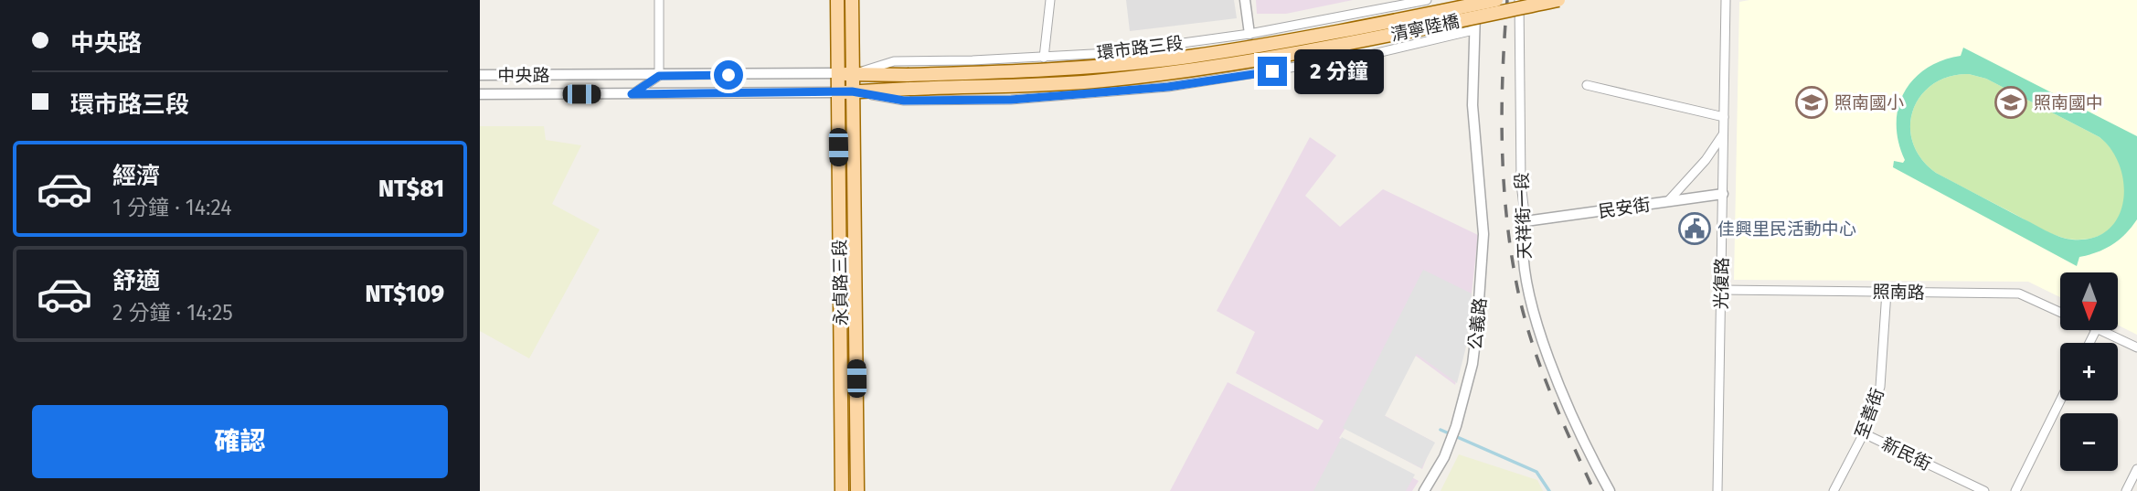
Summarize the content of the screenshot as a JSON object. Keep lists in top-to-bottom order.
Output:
{
  "streets": {
    "main road": ["清寧陸橋", "永貞路三段"],
    "street": [
      "環市路三段",
      "中央路",
      "民安街",
      "天祥街一段",
      "光復路",
      "照南路",
      "公義路",
      "至善街",
      "新民街"
    ]
  },
  "crossings": [
    ["環市路三段", "永貞路三段"],
    ["中央路", "永貞路三段"],
    ["民安街", "天祥街一段"],
    ["民安街", "光復路"],
    ["光復路", "照南路"],
    ["照南路", "至善街"],
    ["至善街", "新民街"]
  ],
  "places": {
    "school or university": ["照南國小", "照南國中"],
    "public building": ["佳興里民活動中心"]
  },
  "north": "bottom",
  "page": {
    "banner": ["中央路", "環市路三段"],
    "bubble": "2 分鐘",
    "list": [
      {
        "name": "經濟",
        "note": "1 分鐘 · 14:24",
        "value": "NT$81"
      },
      {
        "name": "舒適",
        "note": "2 分鐘 · 14:25",
        "value": "NT$109"
      }
    ],
    "map_buttons": ["+", "−"],
    "buttons": "確認"
  }
}
